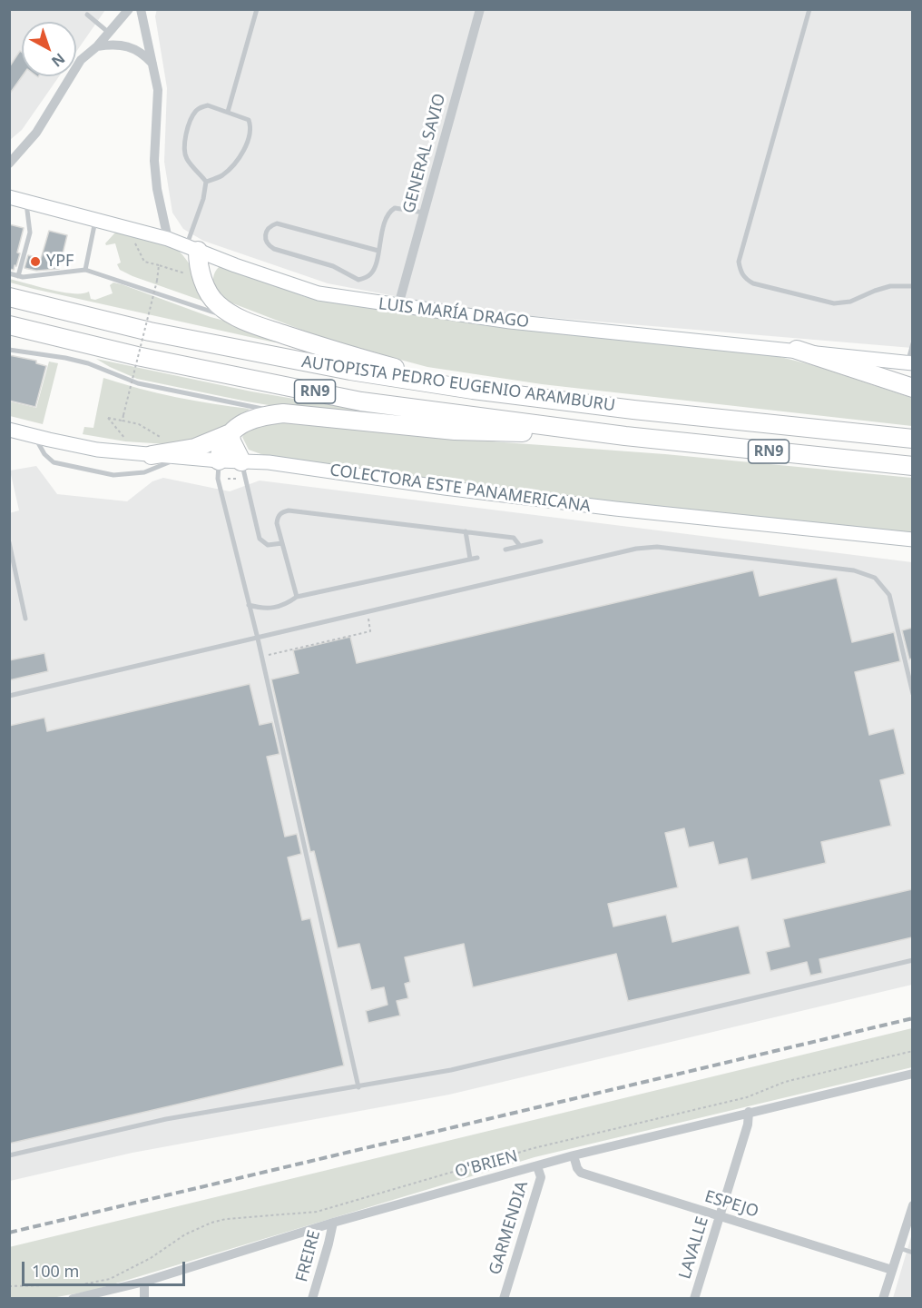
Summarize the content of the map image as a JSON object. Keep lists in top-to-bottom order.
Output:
{
  "streets": {
    "highway": ["AUTOPISTA PEDRO EUGENIO ARAMBURU", "RN9"],
    "street": [
      "GENERAL SAVIO",
      "LUIS MARÍA DRAGO",
      "COLECTORA ESTE PANAMERICANA",
      "O'BRIEN",
      "ESPEJO",
      "GARMENDIA",
      "LAVALLE",
      "FREIRE"
    ]
  },
  "crossings": [
    ["GENERAL SAVIO", "LUIS MARÍA DRAGO"],
    ["O'BRIEN", "ESPEJO"],
    ["O'BRIEN", "GARMENDIA"],
    ["O'BRIEN", "LAVALLE"],
    ["O'BRIEN", "FREIRE"],
    ["ESPEJO", "LAVALLE"]
  ],
  "places": ["YPF"],
  "scale_bar": "100 m",
  "north": "bottom right"
}
